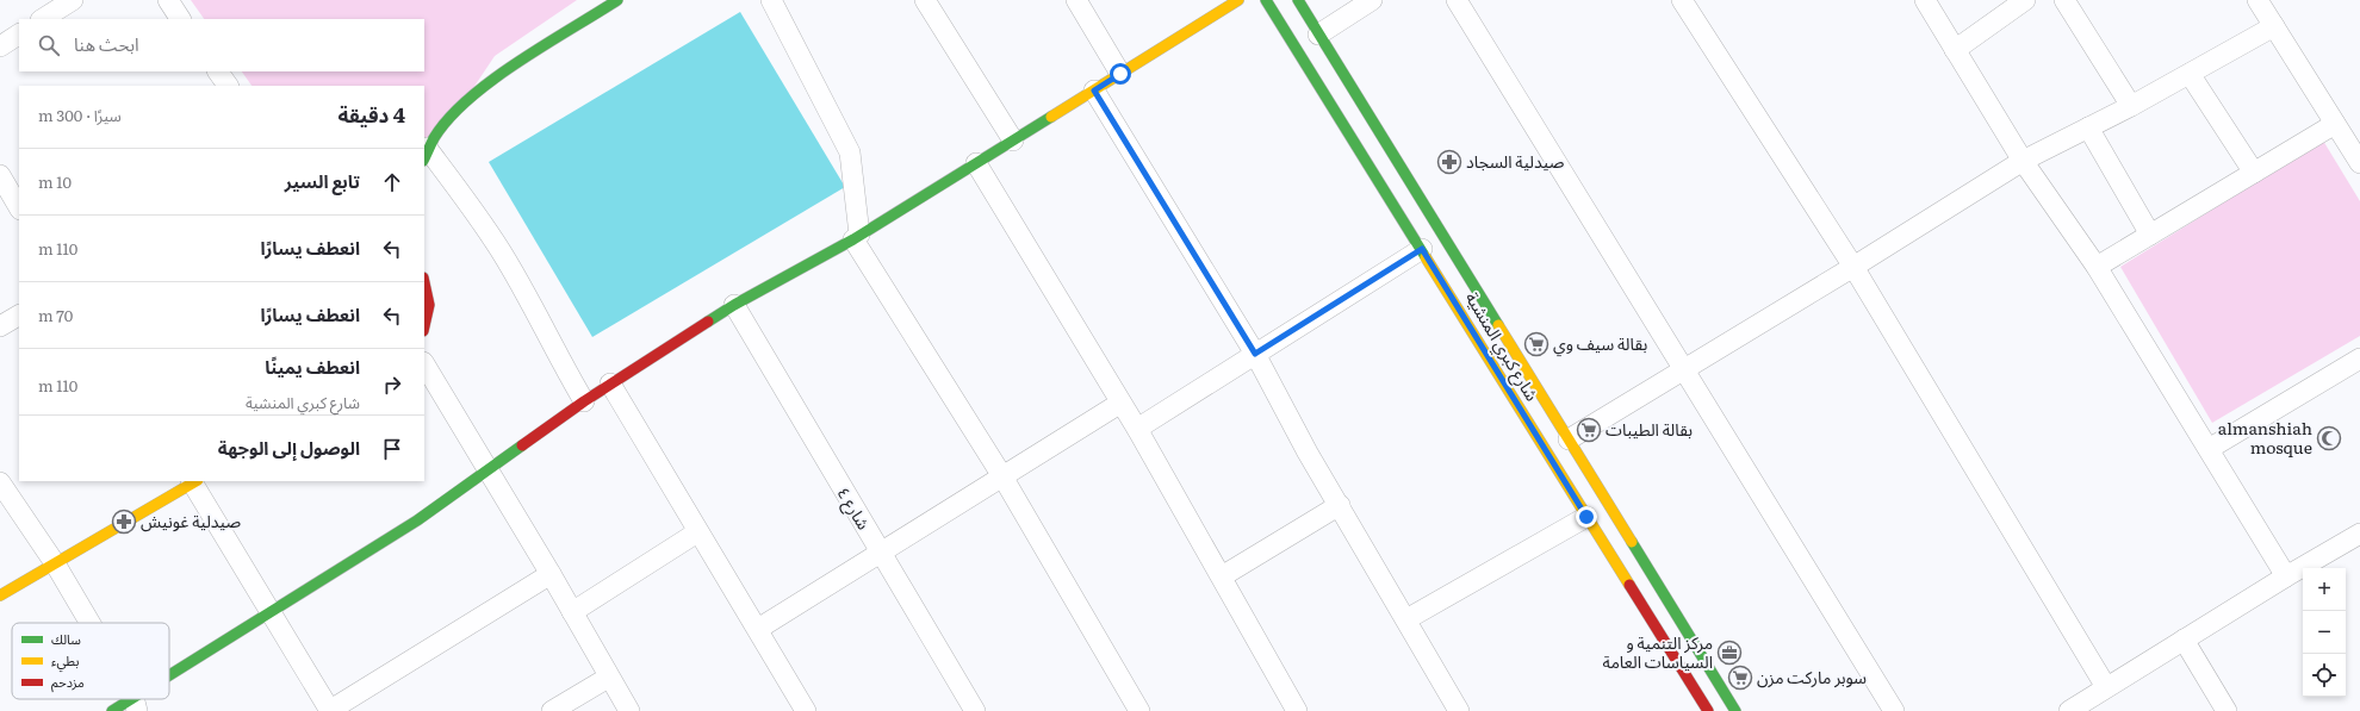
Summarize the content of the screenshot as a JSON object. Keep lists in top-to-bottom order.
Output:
{
  "streets": {
    "main road": ["شارع كبري المنشية"],
    "street": ["شارع ٤"]
  },
  "places": {
    "pharmacy": ["صيدلية السجاد", "صيدلية غونيش"],
    "supermarket": ["بقالة سيف وي", "بقالة الطيبات", "سوبر ماركت مزن"],
    "mosque": ["almanshiah mosque"],
    "office": ["مركز التنمية و السياسات العامة"]
  },
  "legend": ["سالك", "بطيء", "مزدحم"],
  "page": {
    "search": "ابحث هنا",
    "heading": ["4 دقيقة", "سيرًا · 300 m"],
    "list": [
      ["تابع السير", "10 m"],
      ["انعطف يسارًا", "110 m"],
      ["انعطف يسارًا", "70 m"],
      ["انعطف يمينًا", "شارع كبري المنشية", "110 m"],
      "الوصول إلى الوجهة"
    ],
    "map_buttons": ["+", "−"]
  }
}
